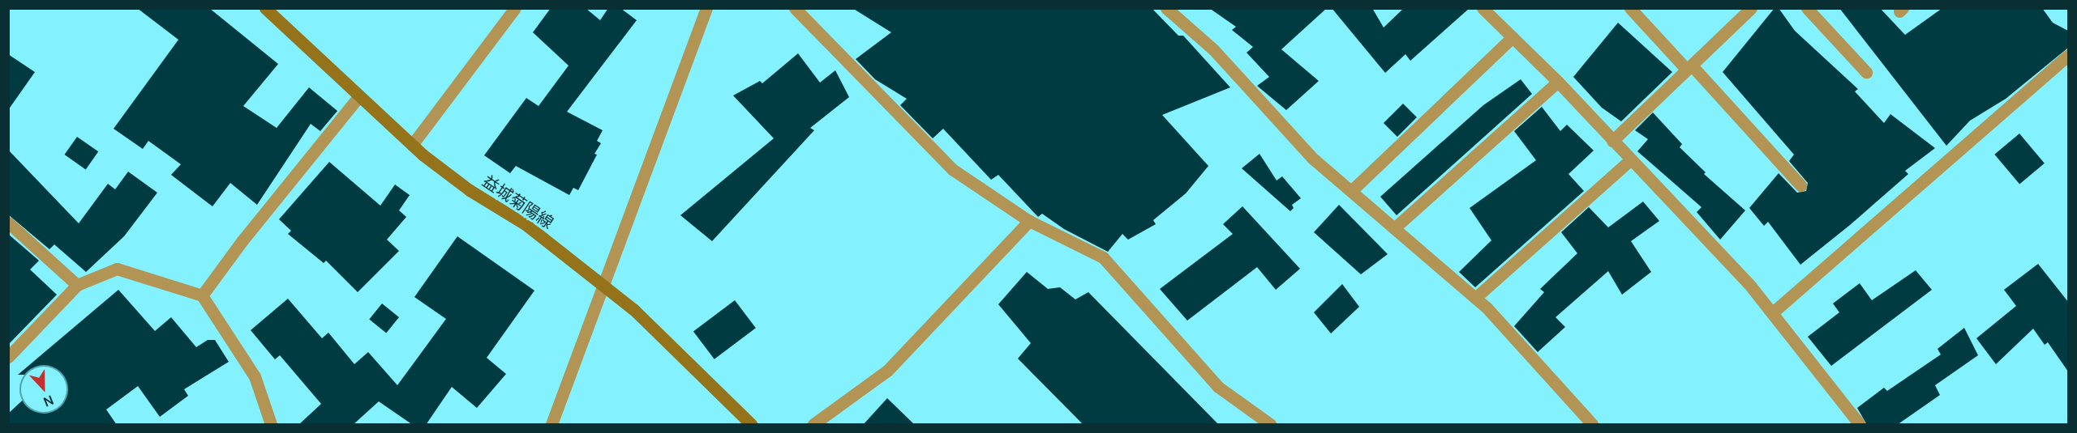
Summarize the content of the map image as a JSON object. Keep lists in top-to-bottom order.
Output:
{
  "streets": {
    "main road": ["益城菊陽線"]
  },
  "north": "bottom"
}
